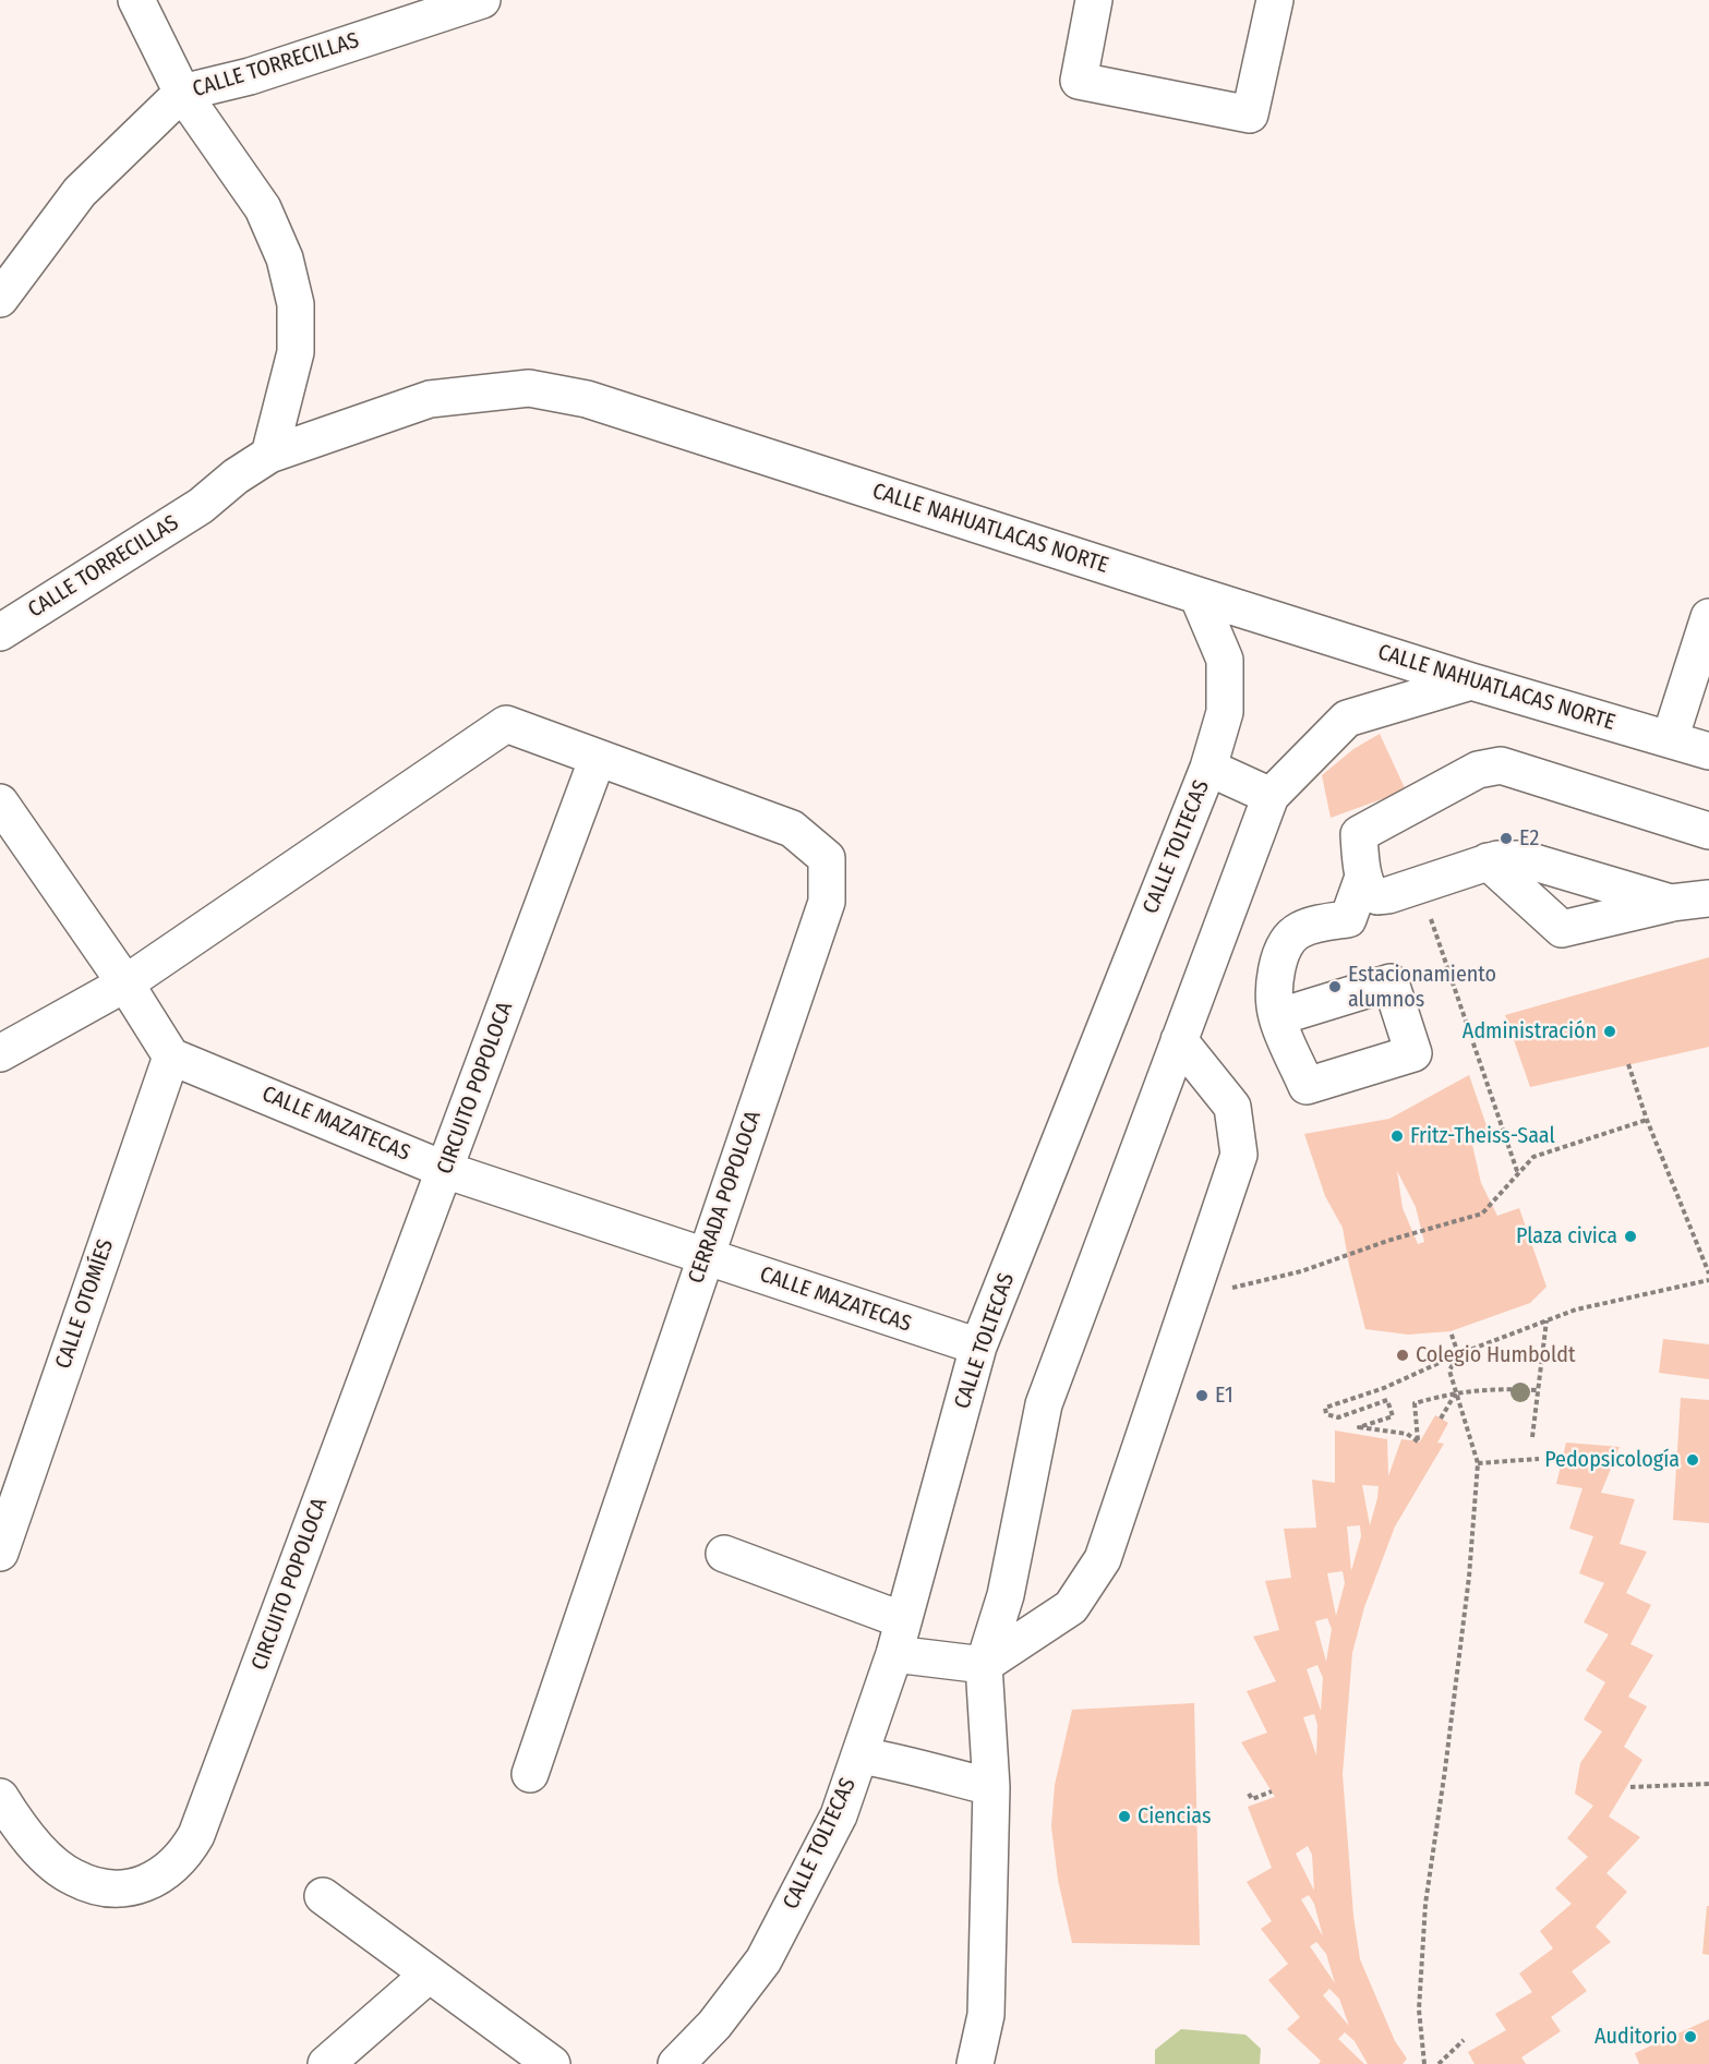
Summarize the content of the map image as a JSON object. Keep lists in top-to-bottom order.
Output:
{
  "streets": {
    "street": [
      "CALLE TORRECILLAS",
      "CALLE NAHUATLACAS NORTE",
      "CALLE TOLTECAS",
      "CIRCUITO POPOLOCA",
      "CALLE MAZATECAS",
      "CERRADA POPOLOCA",
      "CALLE OTOMÍES"
    ]
  },
  "crossings": [
    ["CALLE TORRECILLAS", "CALLE NAHUATLACAS NORTE"],
    ["CALLE NAHUATLACAS NORTE", "CALLE TOLTECAS"],
    ["CALLE TOLTECAS", "CALLE MAZATECAS"],
    ["CIRCUITO POPOLOCA", "CALLE MAZATECAS"],
    ["CIRCUITO POPOLOCA", "CERRADA POPOLOCA"],
    ["CALLE MAZATECAS", "CERRADA POPOLOCA"],
    ["CALLE MAZATECAS", "CALLE OTOMÍES"]
  ],
  "places": [
    "E2",
    "Estacionamiento alumnos",
    "Administración",
    "Fritz-Theiss-Saal",
    "Plaza civica",
    "Colegio Humboldt",
    "E1",
    "Pedopsicología",
    "Ciencias",
    "Auditorio"
  ]
}
